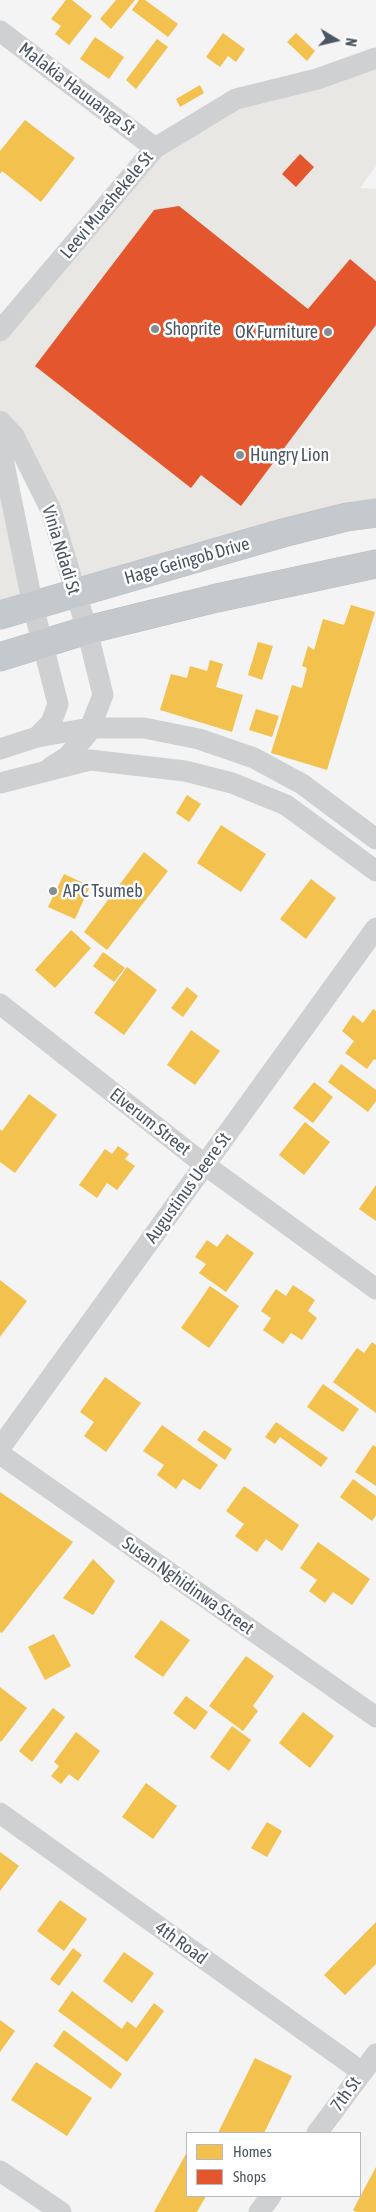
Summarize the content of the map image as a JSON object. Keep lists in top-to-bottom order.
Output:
{
  "streets": {
    "highway": ["Hage Geingob Drive"],
    "street": [
      "Malakia Hauuanga St",
      "Leevi Muashekele St",
      "Vinia Ndadi St",
      "Elverum Street",
      "Augustinus Ueere St",
      "Susan Nghidinwa Street",
      "4th Road",
      "7th St"
    ]
  },
  "crossings": [
    ["Malakia Hauuanga St", "Leevi Muashekele St"],
    ["Vinia Ndadi St", "Hage Geingob Drive"],
    ["Elverum Street", "Augustinus Ueere St"],
    ["4th Road", "7th St"]
  ],
  "places": [
    "Shoprite",
    "OK Furniture",
    "Hungry Lion",
    "APC Tsumeb"
  ],
  "legend": ["Homes", "Shops"],
  "north": "right"
}
